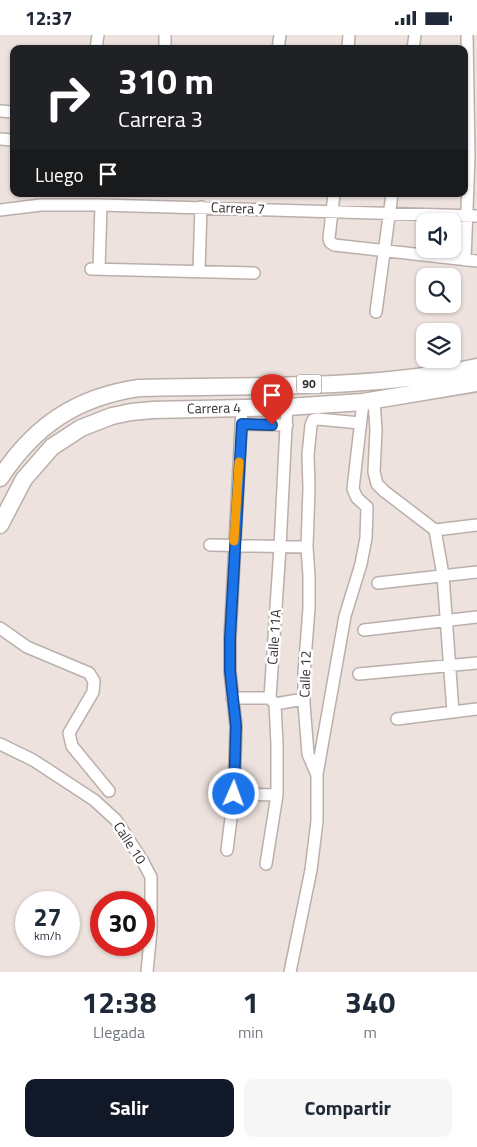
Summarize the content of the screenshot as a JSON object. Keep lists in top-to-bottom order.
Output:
{
  "streets": {
    "highway": ["90", "Carrera 4"],
    "street": [
      "Carrera 7",
      "Calle 11A",
      "Calle 12",
      "Calle 10"
    ]
  },
  "crossings": [
    ["Carrera 4", "Calle 11A"]
  ],
  "page": {
    "status": "12:37",
    "turn": ["310 m", "Carrera 3"],
    "then": "Luego",
    "speed": "27 km/h",
    "limit": "30",
    "eta": [
      "12:38",
      "Llegada",
      "1",
      "min",
      "340",
      "m"
    ],
    "buttons": ["Salir", "Compartir"]
  }
}
